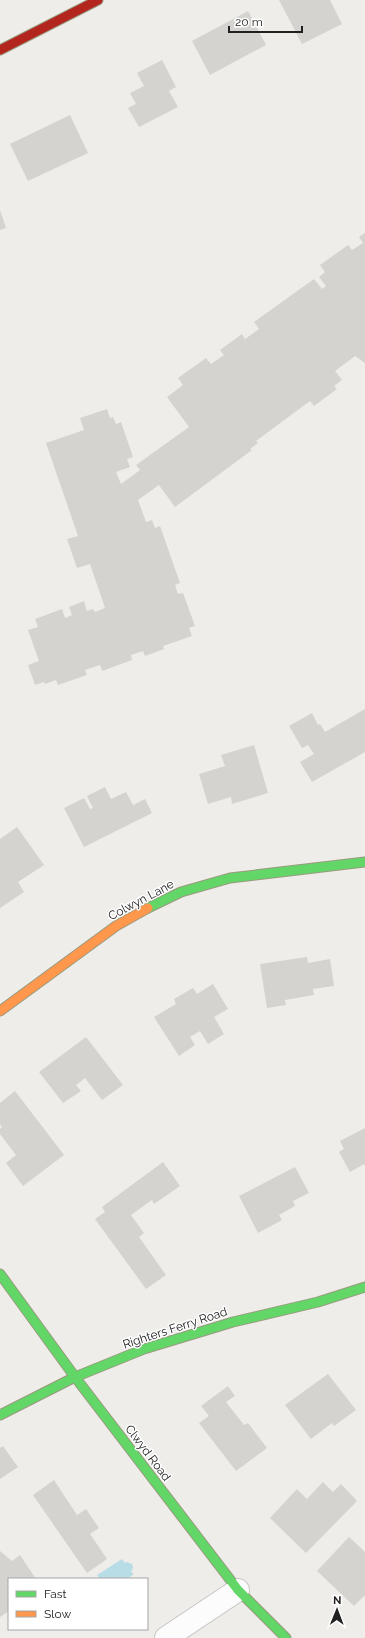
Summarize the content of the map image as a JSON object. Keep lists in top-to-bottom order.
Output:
{
  "streets": {
    "street": ["Colwyn Lane", "Righters Ferry Road", "Clwyd Road"]
  },
  "crossings": [
    ["Righters Ferry Road", "Clwyd Road"]
  ],
  "legend": ["Fast", "Slow"],
  "scale_bar": "20 m",
  "north": "top"
}
